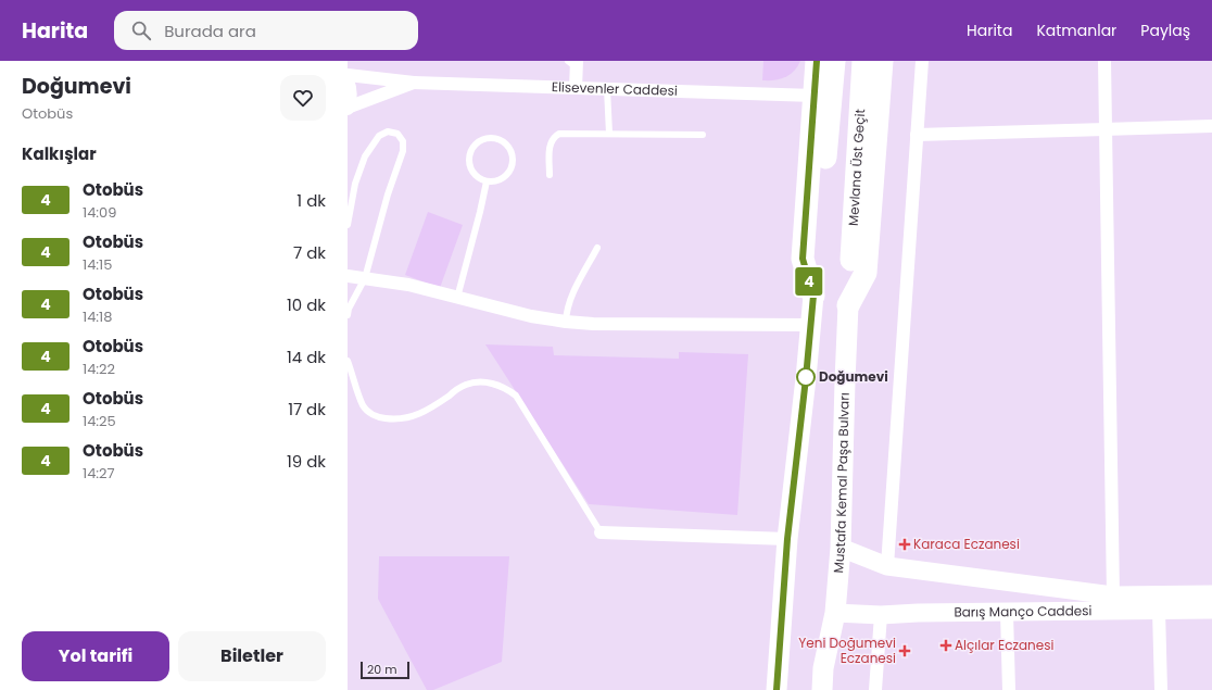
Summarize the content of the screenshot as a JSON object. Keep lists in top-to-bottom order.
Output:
{
  "streets": {
    "highway": ["Mevlana Üst Geçit", "Mustafa Kemal Paşa Bulvarı"],
    "street": ["Elisevenler Caddesi", "Barış Manço Caddesi"]
  },
  "crossings": [
    ["Mevlana Üst Geçit", "Mustafa Kemal Paşa Bulvarı"],
    ["Mustafa Kemal Paşa Bulvarı", "Barış Manço Caddesi"]
  ],
  "places": {
    "other": ["Doğumevi"],
    "health": ["Karaca Eczanesi", "Alçılar Eczanesi", "Yeni Doğumevi Eczanesi"]
  },
  "lines": ["bus line 4"],
  "scale_bar": "20 m",
  "page": {
    "header": "Harita",
    "search": "Burada ara",
    "nav": ["Harita", "Katmanlar", "Paylaş"],
    "heading": [
      ["Doğumevi", "Otobüs"],
      "Kalkışlar"
    ],
    "on_map": "4",
    "list": [
      {
        "mark": "4",
        "name": "Otobüs",
        "note": "14:09",
        "value": "1 dk"
      },
      {
        "mark": "4",
        "name": "Otobüs",
        "note": "14:15",
        "value": "7 dk"
      },
      {
        "mark": "4",
        "name": "Otobüs",
        "note": "14:18",
        "value": "10 dk"
      },
      {
        "mark": "4",
        "name": "Otobüs",
        "note": "14:22",
        "value": "14 dk"
      },
      {
        "mark": "4",
        "name": "Otobüs",
        "note": "14:25",
        "value": "17 dk"
      },
      {
        "mark": "4",
        "name": "Otobüs",
        "note": "14:27",
        "value": "19 dk"
      }
    ],
    "buttons": ["Yol tarifi", "Biletler"],
    "scale": "20 m"
  }
}
